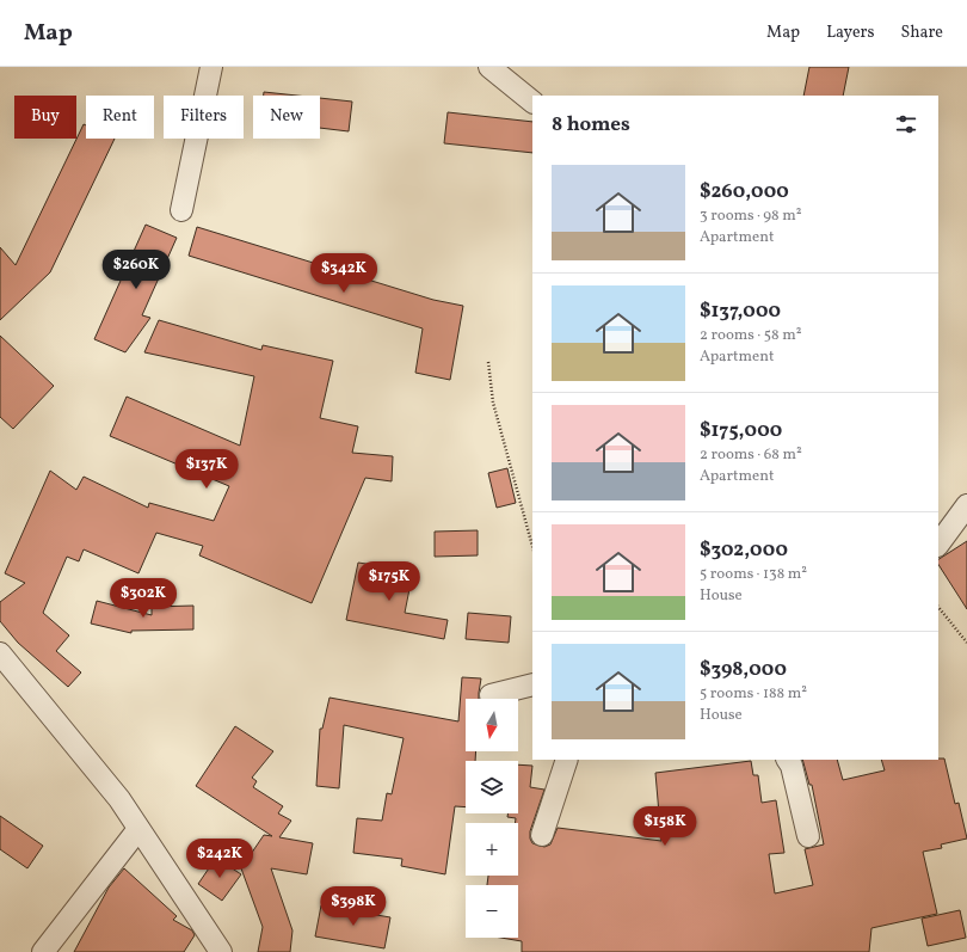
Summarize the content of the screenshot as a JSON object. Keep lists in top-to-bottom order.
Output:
{
  "north": "bottom",
  "page": {
    "header": "Map",
    "nav": ["Map", "Layers", "Share"],
    "chip": [
      "Buy",
      "Rent",
      "Filters",
      "New"
    ],
    "heading": "8 homes",
    "list": [
      {
        "name": "$260,000",
        "note": "3 rooms · 98 m² · Apartment"
      },
      {
        "name": "$137,000",
        "note": "2 rooms · 58 m² · Apartment"
      },
      {
        "name": "$175,000",
        "note": "2 rooms · 68 m² · Apartment"
      },
      {
        "name": "$302,000",
        "note": "5 rooms · 138 m² · House"
      },
      {
        "name": "$398,000",
        "note": "5 rooms · 188 m² · House"
      }
    ],
    "price": [
      "$260K",
      "$342K",
      "$137K",
      "$175K",
      "$302K",
      "$158K",
      "$242K",
      "$398K"
    ],
    "map_buttons": ["+", "−"]
  }
}
